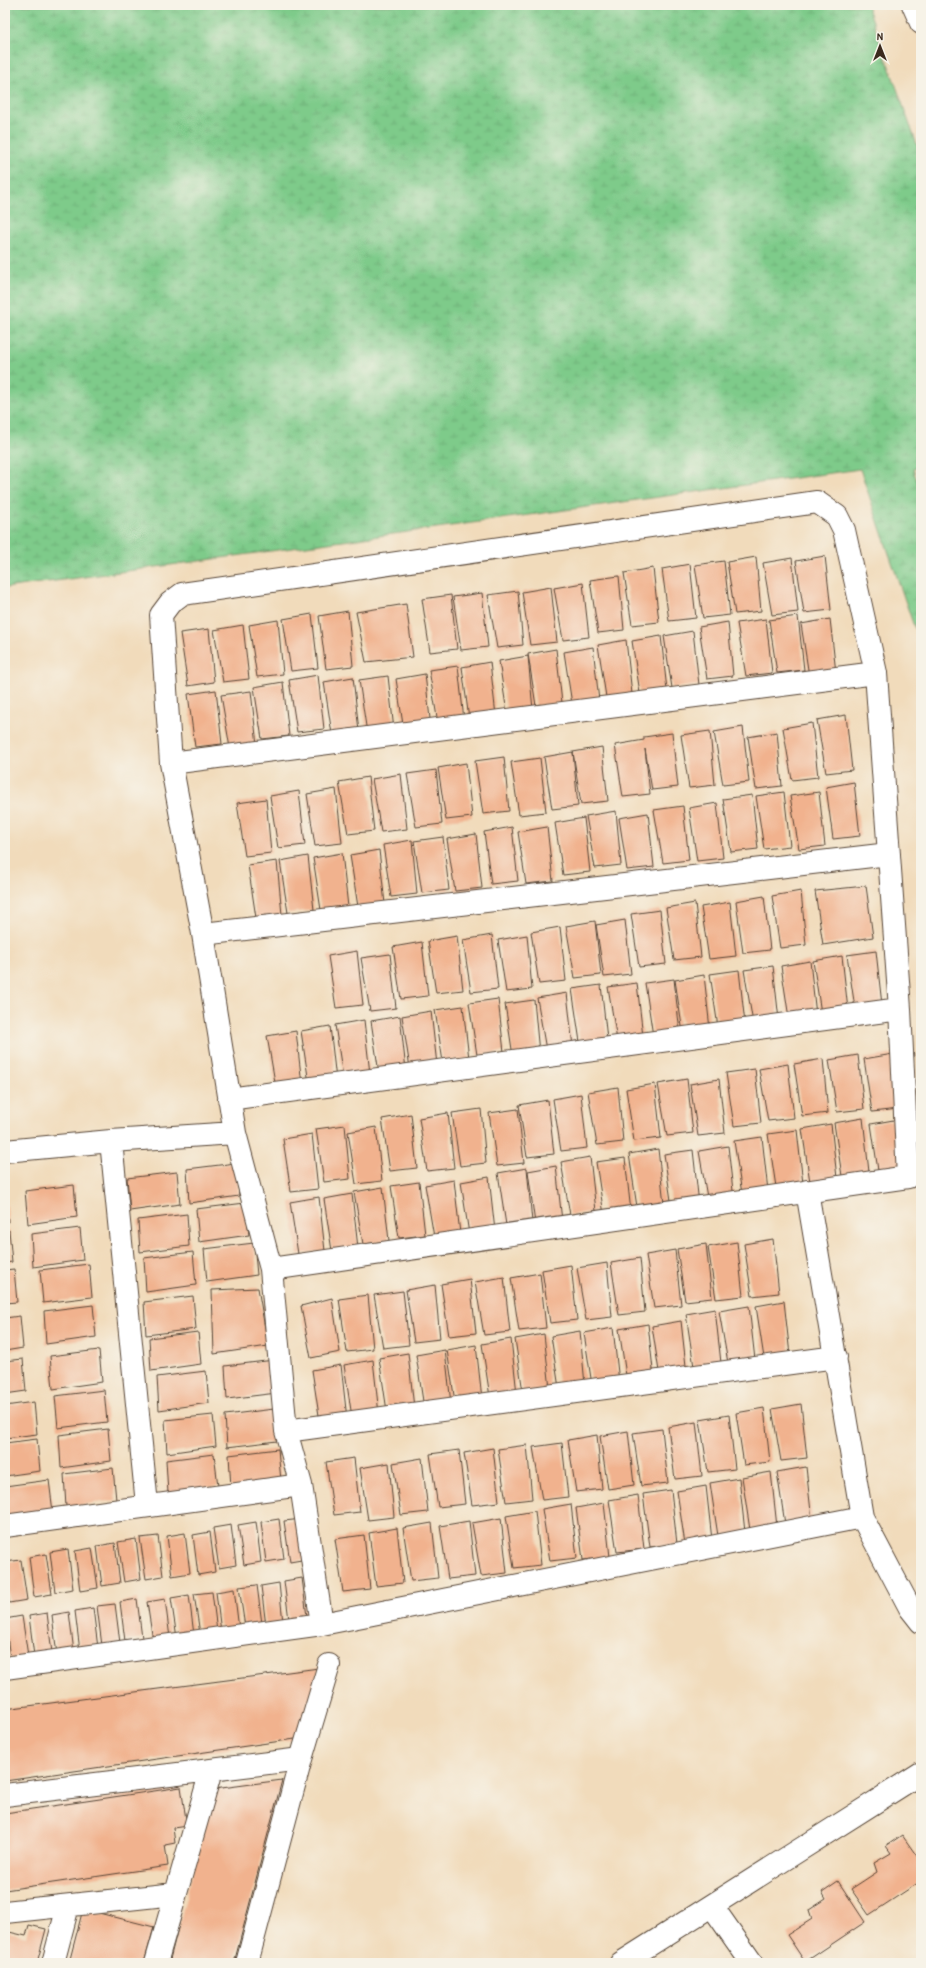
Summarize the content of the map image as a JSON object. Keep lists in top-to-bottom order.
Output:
{
  "north": "top"
}
